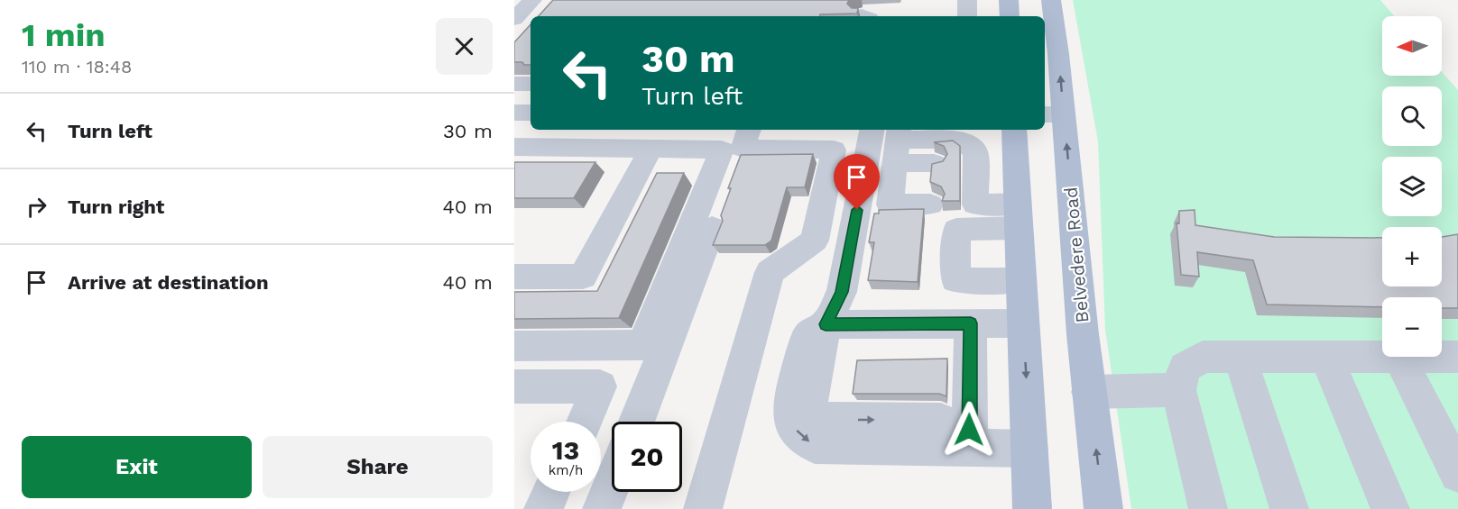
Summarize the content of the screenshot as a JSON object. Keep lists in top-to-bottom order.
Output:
{
  "streets": {
    "main road": ["Belvedere Road"]
  },
  "north": "left",
  "page": {
    "heading": ["1 min", "110 m · 18:48"],
    "map_buttons": ["+", "−"],
    "turn": ["30 m", "Turn left"],
    "list": [
      {
        "name": "Turn left",
        "value": "30 m"
      },
      {
        "name": "Turn right",
        "value": "40 m"
      },
      {
        "name": "Arrive at destination",
        "value": "40 m"
      }
    ],
    "speed": "13 km/h",
    "limit": "20",
    "buttons": ["Exit", "Share"]
  }
}
